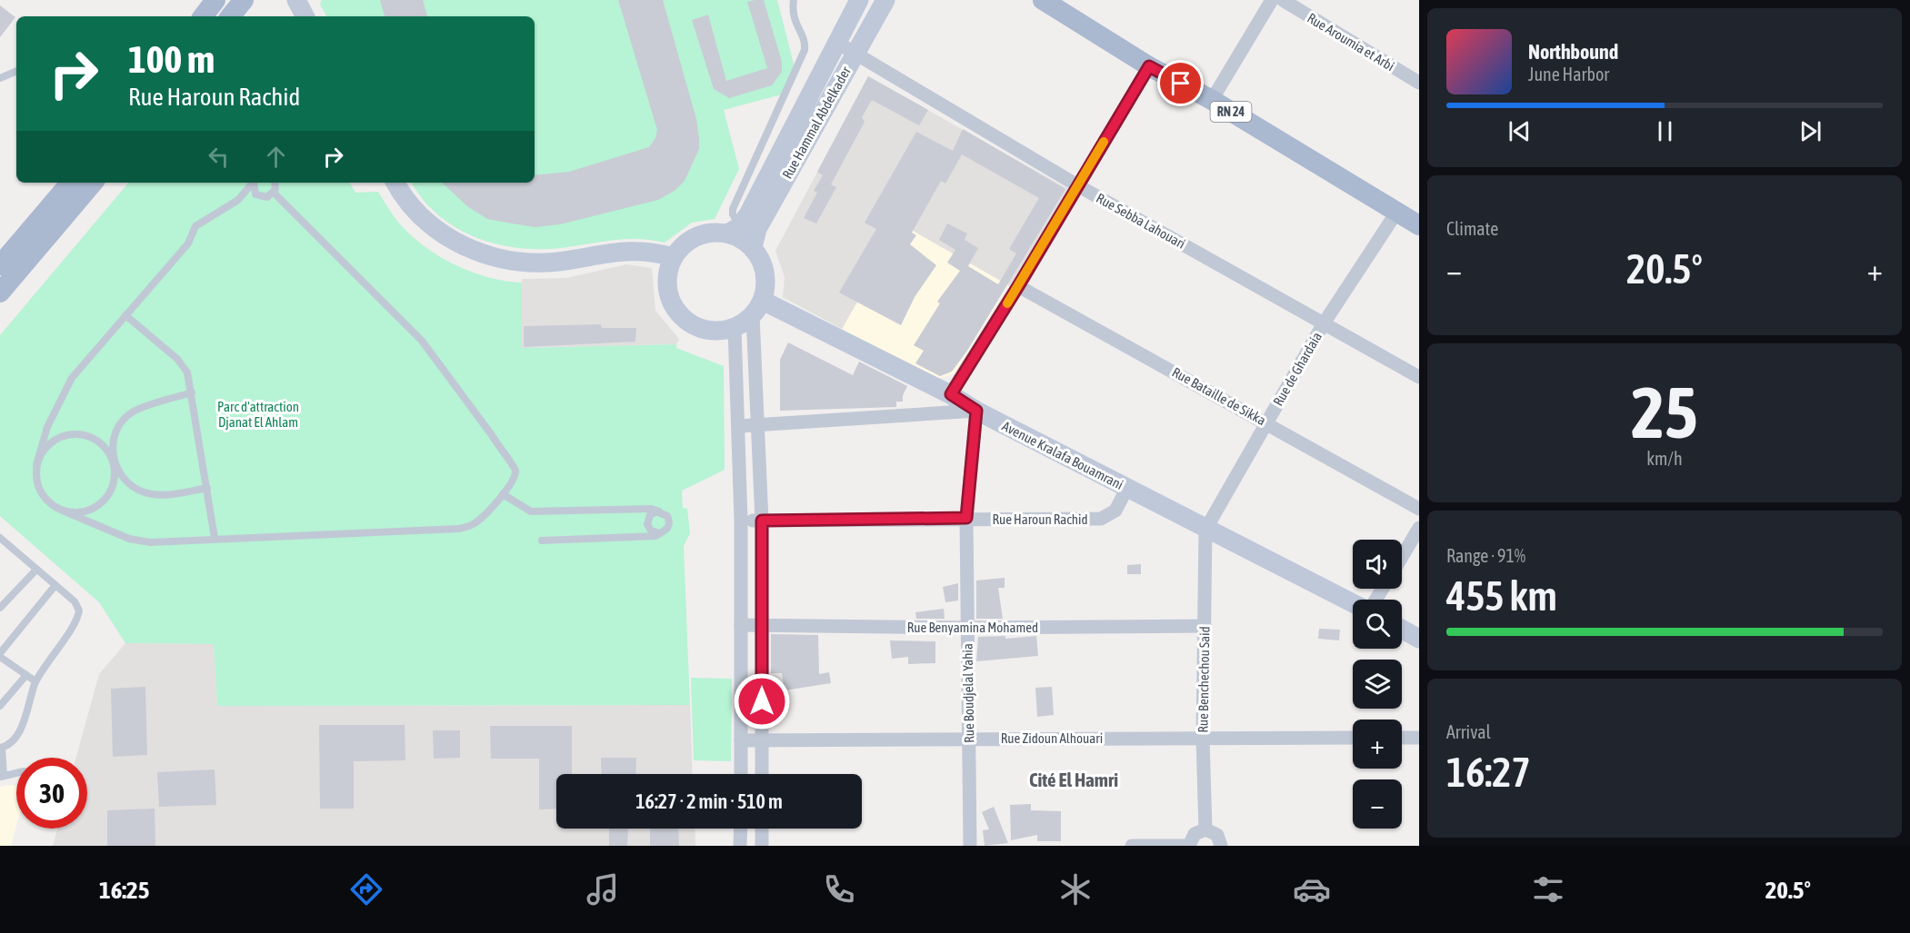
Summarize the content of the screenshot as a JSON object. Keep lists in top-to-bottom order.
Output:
{
  "streets": {
    "main road": ["RN 24"],
    "street": [
      "Rue Aroumia et Arbi",
      "Rue Hammal Abdelkader",
      "Rue Sebba Lahouari",
      "Rue de Ghardaia",
      "Rue Bataille de Sikka",
      "Avenue Kralafa Bouamrani",
      "Rue Haroun Rachid",
      "Rue Benyamina Mohamed",
      "Rue Benchechou Said",
      "Rue Boudjelal Yahia",
      "Rue Zidoun Alhouari"
    ]
  },
  "crossings": [
    ["RN 24", "Rue de Ghardaia"],
    ["Rue Hammal Abdelkader", "Rue Sebba Lahouari"],
    ["Rue Hammal Abdelkader", "Avenue Kralafa Bouamrani"],
    ["Rue Sebba Lahouari", "Rue de Ghardaia"],
    ["Rue de Ghardaia", "Rue Bataille de Sikka"],
    ["Rue de Ghardaia", "Avenue Kralafa Bouamrani"],
    ["Rue de Ghardaia", "Rue Benchechou Said"],
    ["Avenue Kralafa Bouamrani", "Rue Haroun Rachid"],
    ["Avenue Kralafa Bouamrani", "Rue Benchechou Said"],
    ["Avenue Kralafa Bouamrani", "Rue Boudjelal Yahia"],
    ["Rue Haroun Rachid", "Rue Boudjelal Yahia"],
    ["Rue Benyamina Mohamed", "Rue Benchechou Said"],
    ["Rue Benyamina Mohamed", "Rue Boudjelal Yahia"],
    ["Rue Benchechou Said", "Rue Zidoun Alhouari"],
    ["Rue Boudjelal Yahia", "Rue Zidoun Alhouari"]
  ],
  "districts": ["Cité El Hamri"],
  "parks": ["Parc d'attraction Djanat El Ahlam"],
  "page": {
    "turn": ["100 m", "Rue Haroun Rachid"],
    "song": ["Northbound", "June Harbor"],
    "tile": [
      "Climate",
      ["25", "km/h"],
      ["Range · 91%", "455 km"],
      ["Arrival", "16:27"]
    ],
    "heat": ["−", "20.5°", "+"],
    "map_buttons": ["+", "−"],
    "limit": "30",
    "trip": "16:27 · 2 min · 510 m",
    "tabs": ["16:25", "20.5°"]
  }
}
